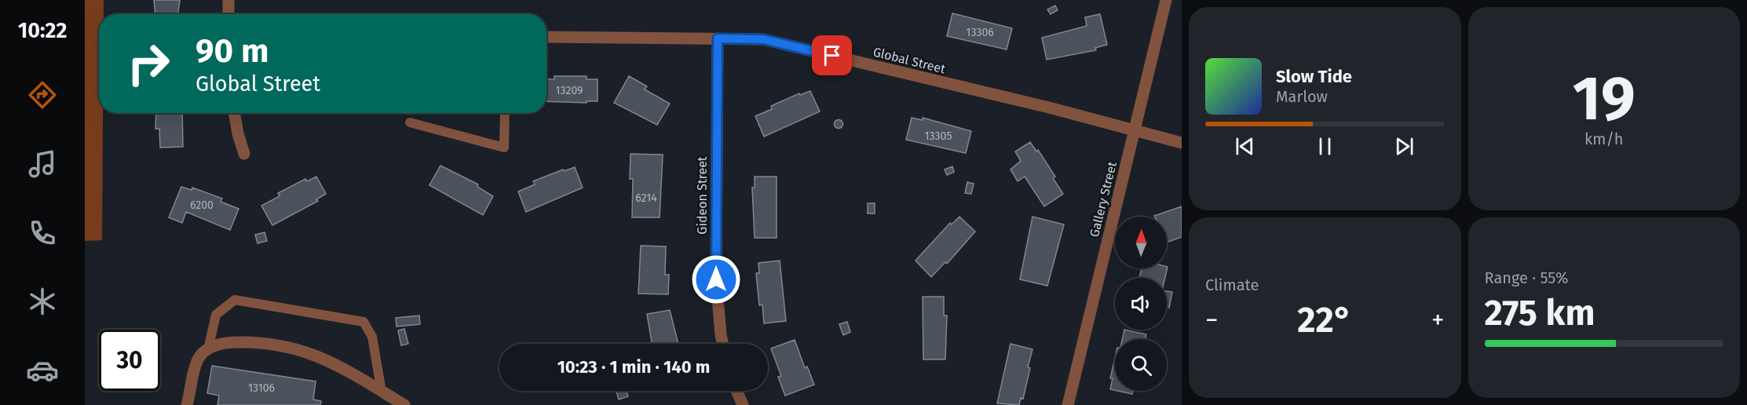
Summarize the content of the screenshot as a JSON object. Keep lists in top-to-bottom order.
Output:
{
  "streets": {
    "street": ["Global Street", "Gideon Street", "Gallery Street"]
  },
  "crossings": [
    ["Global Street", "Gideon Street"],
    ["Global Street", "Gallery Street"]
  ],
  "house_numbers": [
    "13306",
    "13209",
    "13305",
    "6214",
    "6200",
    "13106"
  ],
  "north": "top",
  "page": {
    "tabs": "10:22",
    "tile": [
      ["19", "km/h"],
      "Climate",
      ["Range · 55%", "275 km"]
    ],
    "turn": ["90 m", "Global Street"],
    "song": ["Slow Tide", "Marlow"],
    "heat": ["−", "22°", "+"],
    "limit": "30",
    "trip": "10:23 · 1 min · 140 m"
  }
}
